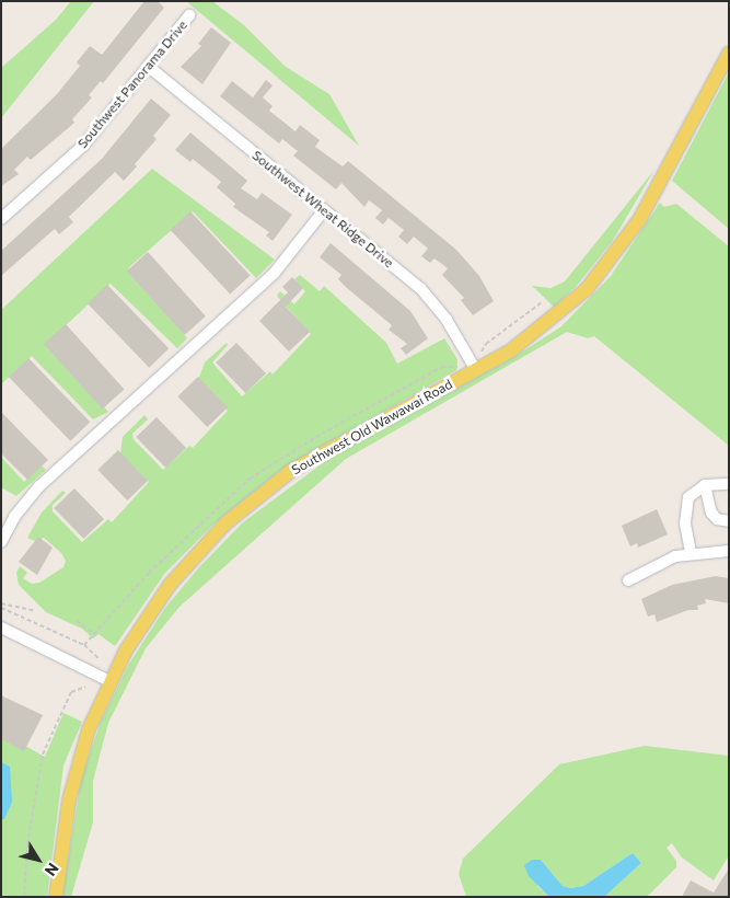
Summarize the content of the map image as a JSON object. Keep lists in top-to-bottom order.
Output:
{
  "streets": {
    "main road": ["Southwest Old Wawawai Road"],
    "street": ["Southwest Panorama Drive", "Southwest Wheat Ridge Drive"]
  },
  "crossings": [
    ["Southwest Panorama Drive", "Southwest Wheat Ridge Drive"],
    ["Southwest Wheat Ridge Drive", "Southwest Old Wawawai Road"]
  ],
  "north": "bottom right"
}
